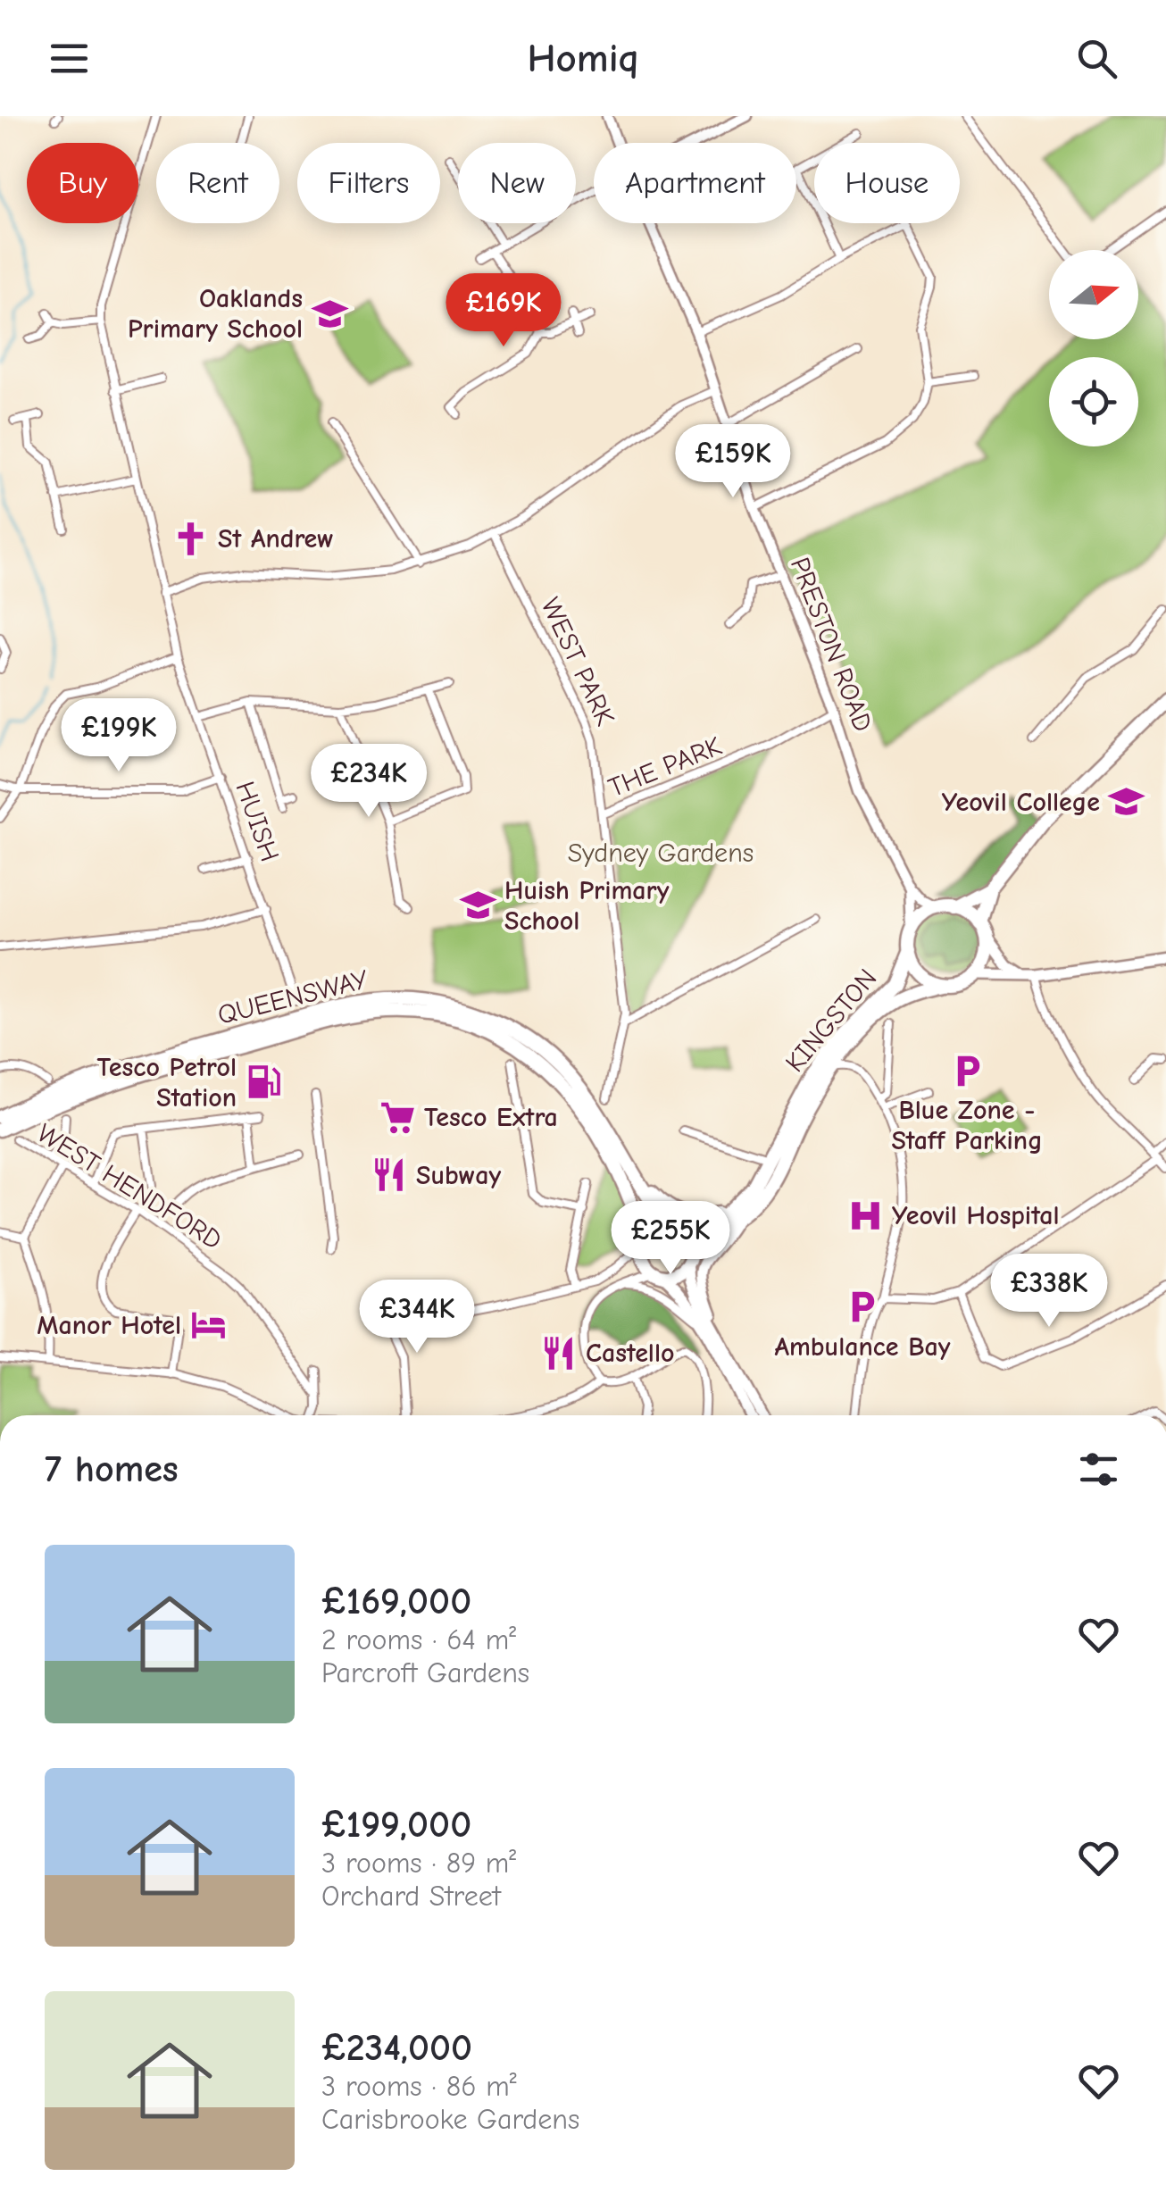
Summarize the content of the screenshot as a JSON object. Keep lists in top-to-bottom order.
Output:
{
  "streets": {
    "highway": ["QUEENSWAY", "KINGSTON"],
    "street": [
      "PRESTON ROAD",
      "WEST PARK",
      "THE PARK",
      "HUISH",
      "WEST HENDFORD"
    ]
  },
  "crossings": [
    ["PRESTON ROAD", "THE PARK"],
    ["PRESTON ROAD", "KINGSTON"],
    ["WEST PARK", "THE PARK"],
    ["QUEENSWAY", "KINGSTON"]
  ],
  "parks": ["Sydney Gardens"],
  "places": {
    "school or university": ["Oaklands Primary School", "Yeovil College", "Huish Primary School"],
    "church": ["St Andrew"],
    "parking": ["Blue Zone - Staff Parking", "Ambulance Bay"],
    "fuel station": ["Tesco Petrol Station"],
    "supermarket": ["Tesco Extra"],
    "restaurant": ["Subway", "Castello"],
    "hospital": ["Yeovil Hospital"],
    "hotel": ["Manor Hotel"]
  },
  "north": "right",
  "page": {
    "header": "Homiq",
    "chip": [
      "Buy",
      "Rent",
      "Filters",
      "New",
      "Apartment",
      "House"
    ],
    "price": [
      "£169K",
      "£159K",
      "£199K",
      "£234K",
      "£255K",
      "£338K",
      "£344K"
    ],
    "heading": "7 homes",
    "list": [
      {
        "name": "£169,000",
        "note": "2 rooms · 64 m² · Parcroft Gardens"
      },
      {
        "name": "£199,000",
        "note": "3 rooms · 89 m² · Orchard Street"
      },
      {
        "name": "£234,000",
        "note": "3 rooms · 86 m² · Carisbrooke Gardens"
      }
    ]
  }
}
